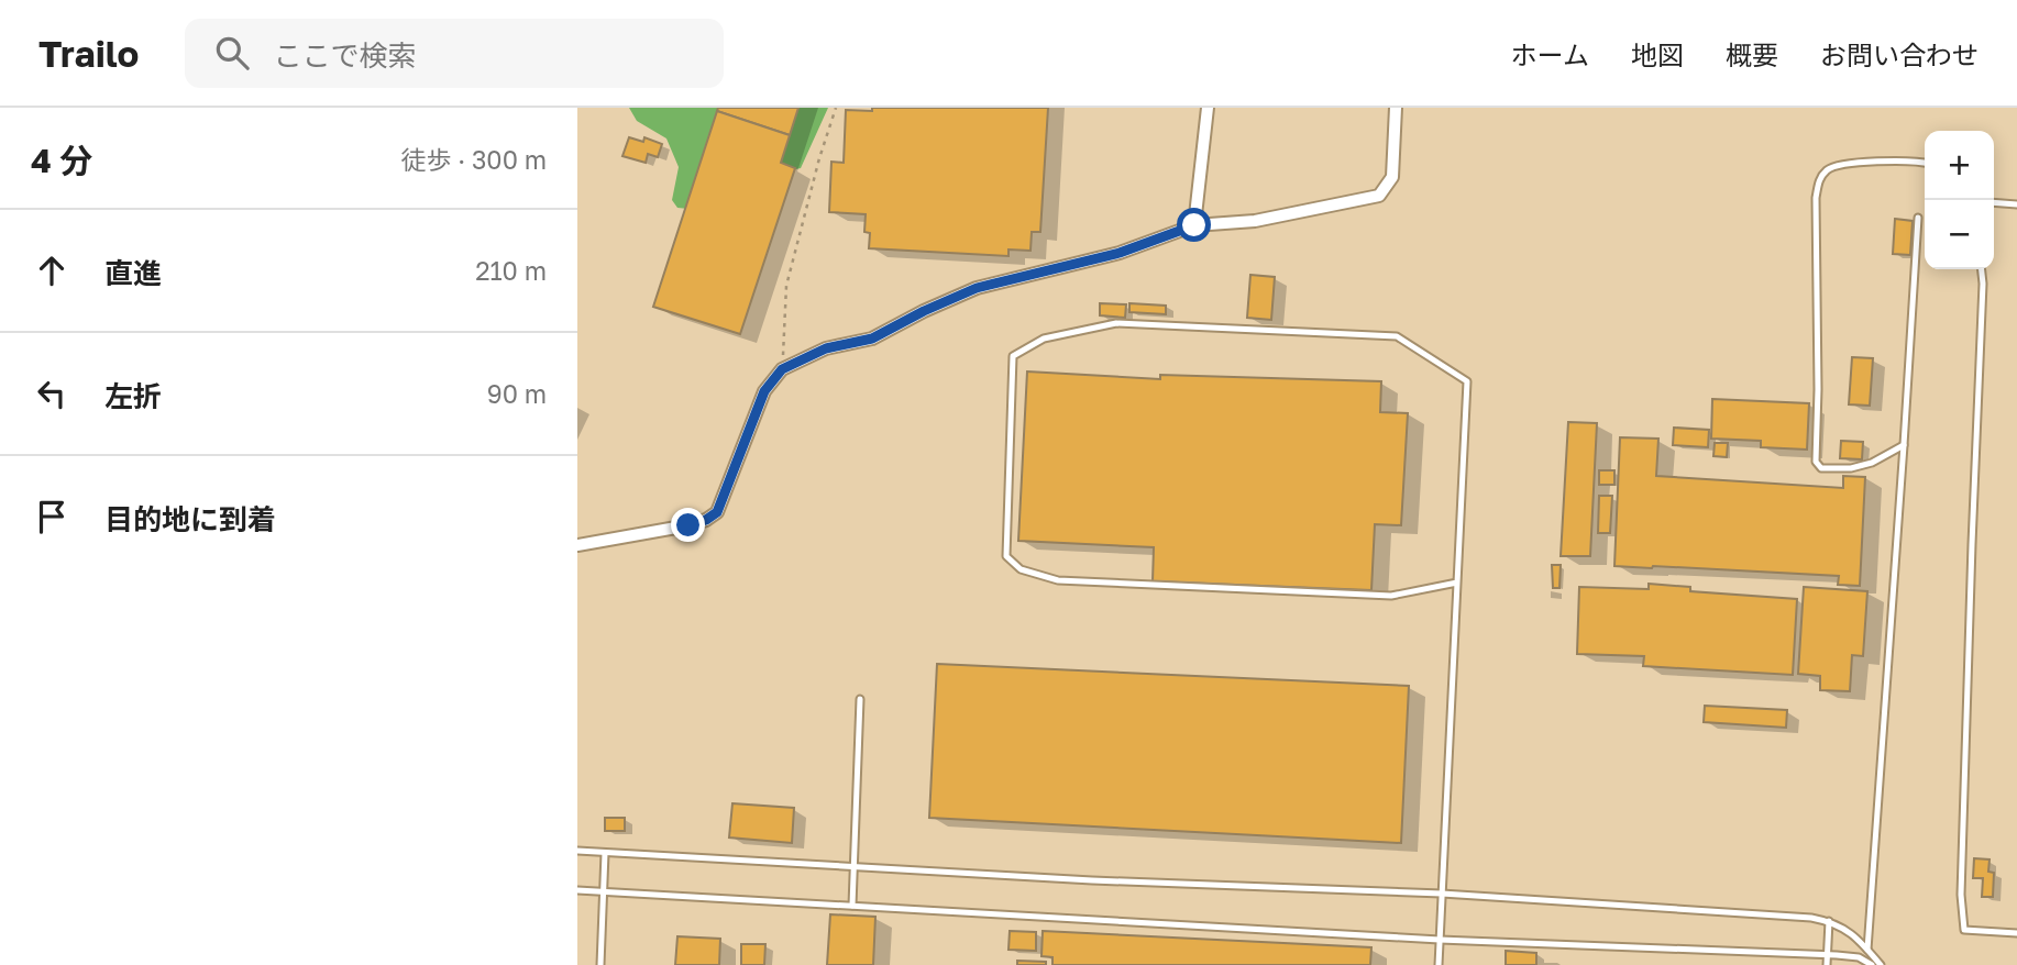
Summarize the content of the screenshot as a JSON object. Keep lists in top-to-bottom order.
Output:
{
  "page": {
    "header": "Trailo",
    "search": "ここで検索",
    "nav": [
      "ホーム",
      "地図",
      "概要",
      "お問い合わせ"
    ],
    "heading": ["4 分", "徒歩 · 300 m"],
    "map_buttons": ["+", "−"],
    "list": [
      ["直進", "210 m"],
      ["左折", "90 m"],
      "目的地に到着"
    ]
  }
}
